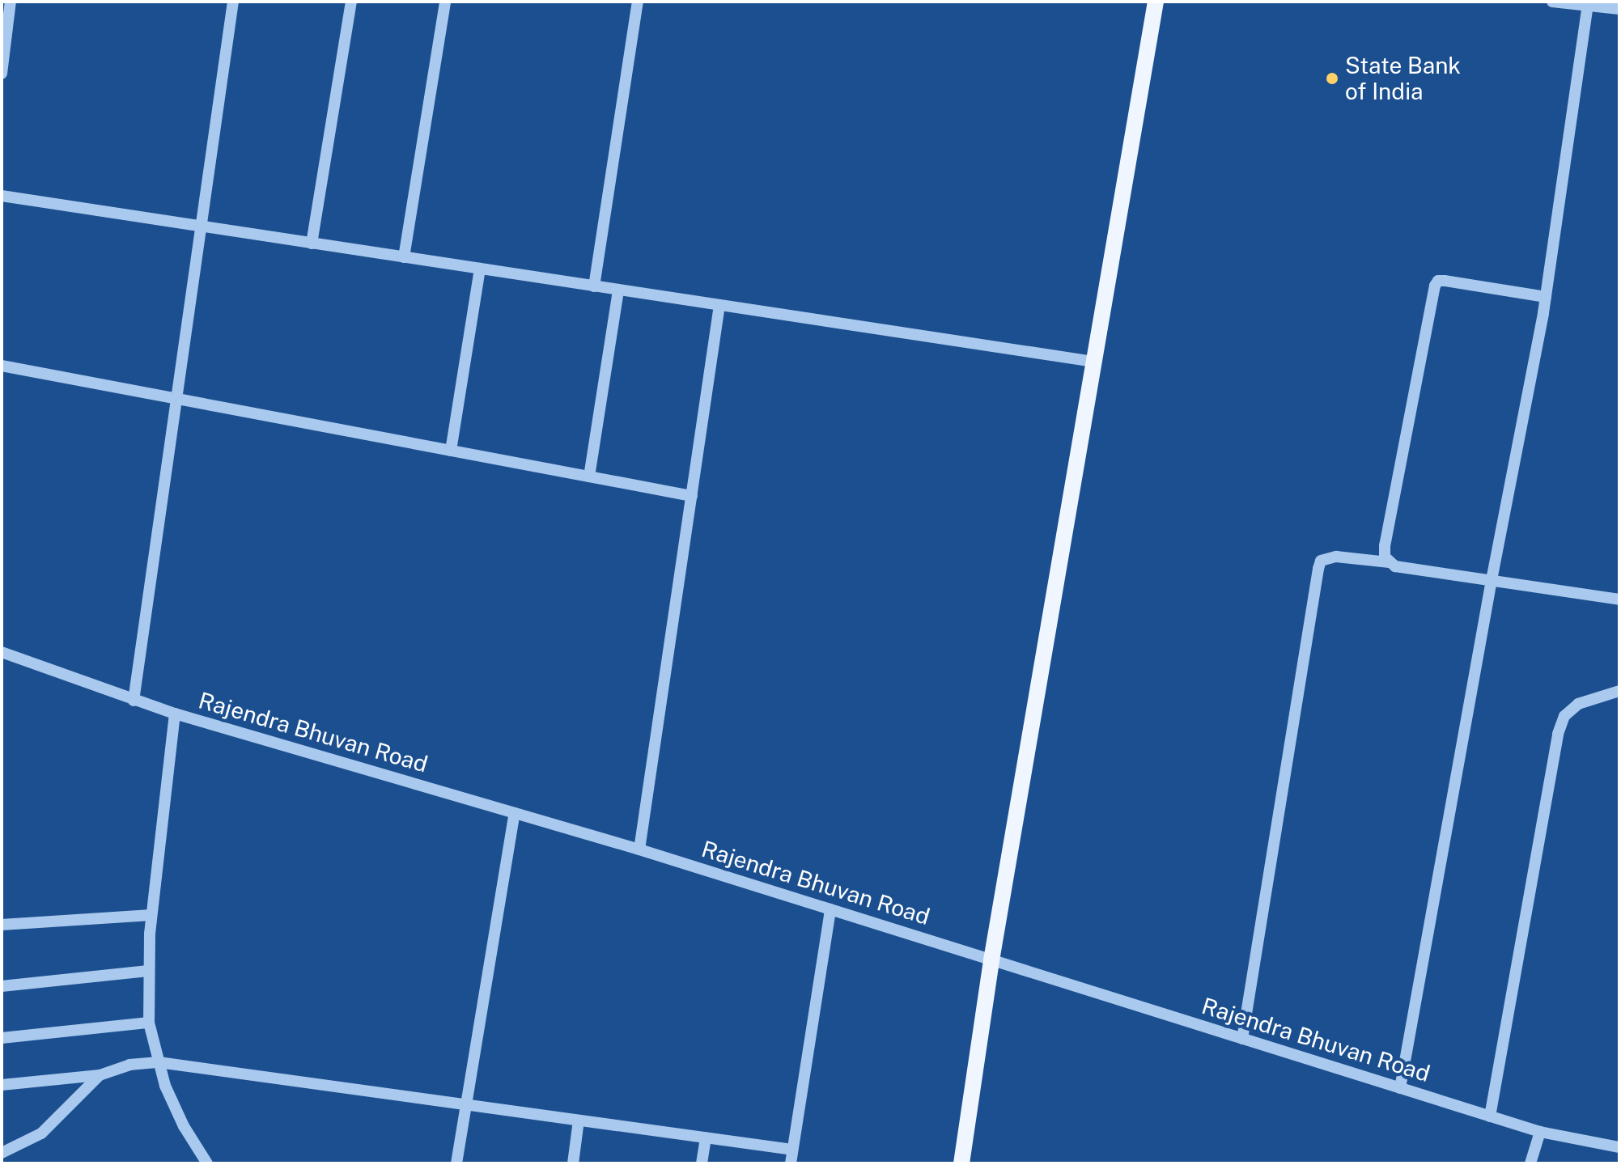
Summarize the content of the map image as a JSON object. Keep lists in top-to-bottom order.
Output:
{
  "streets": {
    "street": ["Rajendra Bhuvan Road"]
  },
  "places": ["State Bank of India"]
}
